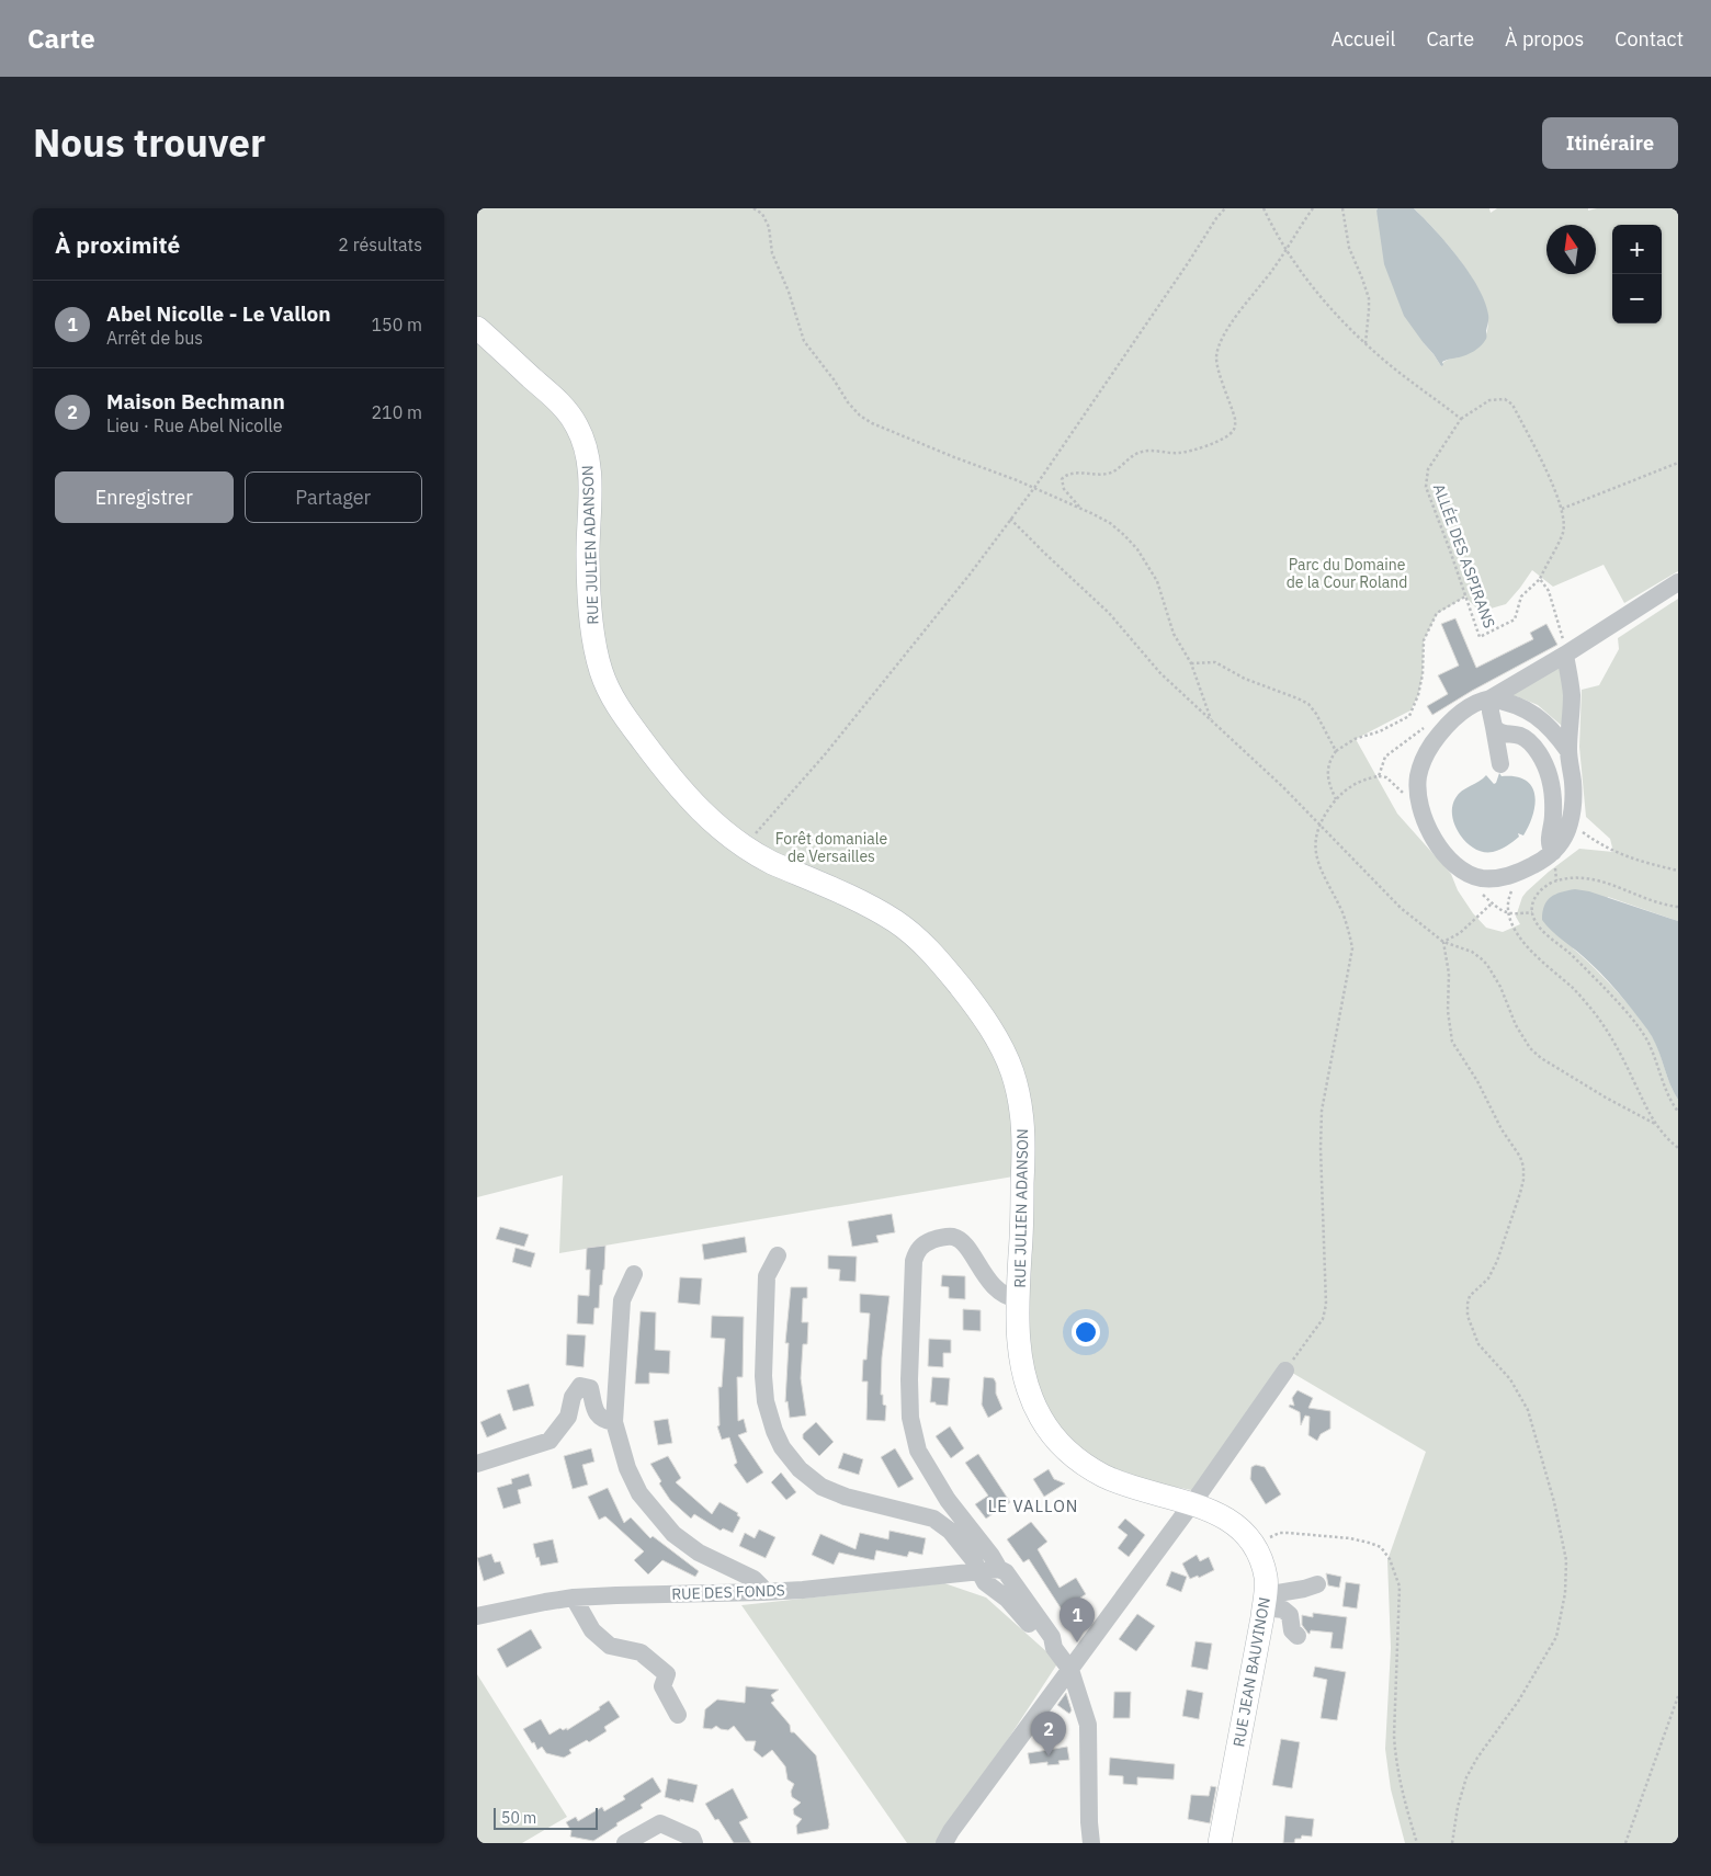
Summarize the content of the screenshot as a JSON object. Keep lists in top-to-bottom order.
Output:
{
  "streets": {
    "main road": ["RUE JULIEN ADANSON", "RUE JEAN BAUVINON"],
    "street": ["RUE DES FONDS"],
    "path": ["ALLÉE DES ASPIRANS"]
  },
  "crossings": [
    ["RUE JULIEN ADANSON", "RUE JEAN BAUVINON"]
  ],
  "districts": ["LE VALLON"],
  "parks": ["Parc du Domaine de la Cour Roland", "Forêt domaniale de Versailles"],
  "scale_bar": "50 m",
  "north": "top",
  "page": {
    "header": "Carte",
    "nav": [
      "Accueil",
      "Carte",
      "À propos",
      "Contact"
    ],
    "title": "Nous trouver",
    "buttons": [
      "Itinéraire",
      ["Enregistrer", "Partager"]
    ],
    "heading": ["À proximité", "2 résultats"],
    "map_buttons": ["+", "−"],
    "list": [
      {
        "mark": "1",
        "name": "Abel Nicolle - Le Vallon",
        "note": "Arrêt de bus",
        "value": "150 m"
      },
      {
        "mark": "2",
        "name": "Maison Bechmann",
        "note": "Lieu · Rue Abel Nicolle",
        "value": "210 m"
      }
    ],
    "pins": ["1", "2"],
    "scale": "50 m"
  }
}
